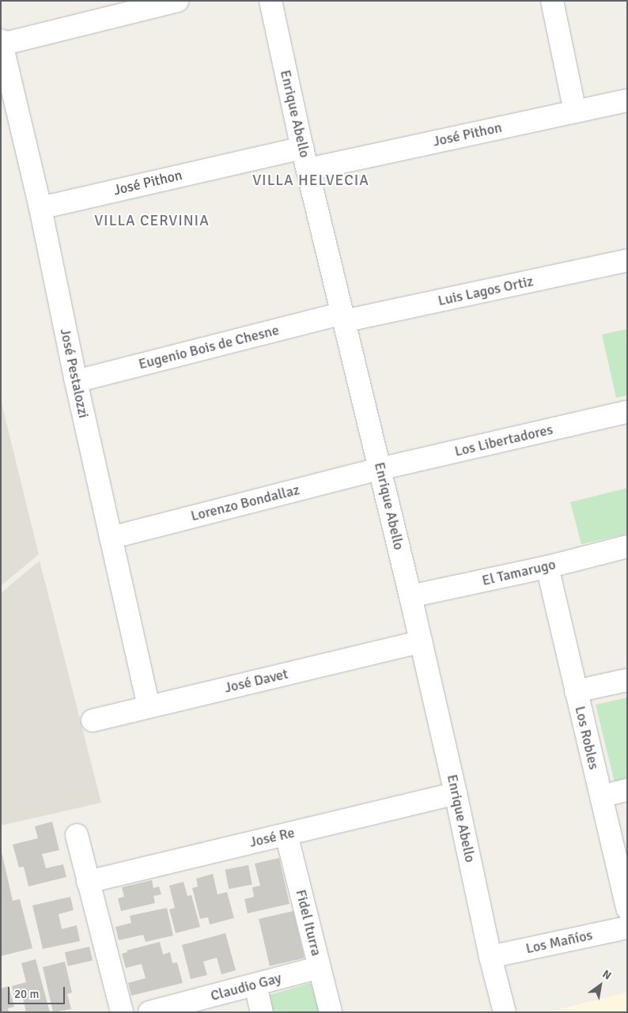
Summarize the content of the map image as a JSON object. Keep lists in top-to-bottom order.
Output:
{
  "streets": {
    "street": [
      "Enrique Abello",
      "José Pithon",
      "Luis Lagos Ortiz",
      "Eugenio Bois de Chesne",
      "José Pestalozzi",
      "Los Libertadores",
      "Lorenzo Bondallaz",
      "El Tamarugo",
      "José Davet",
      "Los Robles",
      "José Re",
      "Fidel Iturra",
      "Los Mañíos",
      "Claudio Gay"
    ]
  },
  "crossings": [
    ["Enrique Abello", "José Pithon"],
    ["Enrique Abello", "Luis Lagos Ortiz"],
    ["Enrique Abello", "Eugenio Bois de Chesne"],
    ["Enrique Abello", "Los Libertadores"],
    ["Enrique Abello", "Lorenzo Bondallaz"],
    ["Enrique Abello", "El Tamarugo"],
    ["Enrique Abello", "José Davet"],
    ["Enrique Abello", "José Re"],
    ["Enrique Abello", "Los Mañíos"],
    ["José Pithon", "José Pestalozzi"],
    ["Luis Lagos Ortiz", "Eugenio Bois de Chesne"],
    ["Eugenio Bois de Chesne", "José Pestalozzi"],
    ["José Pestalozzi", "Lorenzo Bondallaz"],
    ["José Pestalozzi", "José Davet"],
    ["Los Libertadores", "Lorenzo Bondallaz"],
    ["El Tamarugo", "Los Robles"],
    ["José Re", "Fidel Iturra"],
    ["Fidel Iturra", "Claudio Gay"]
  ],
  "districts": ["VILLA HELVECIA", "VILLA CERVINIA"],
  "scale_bar": "20 m",
  "north": "top right"
}
